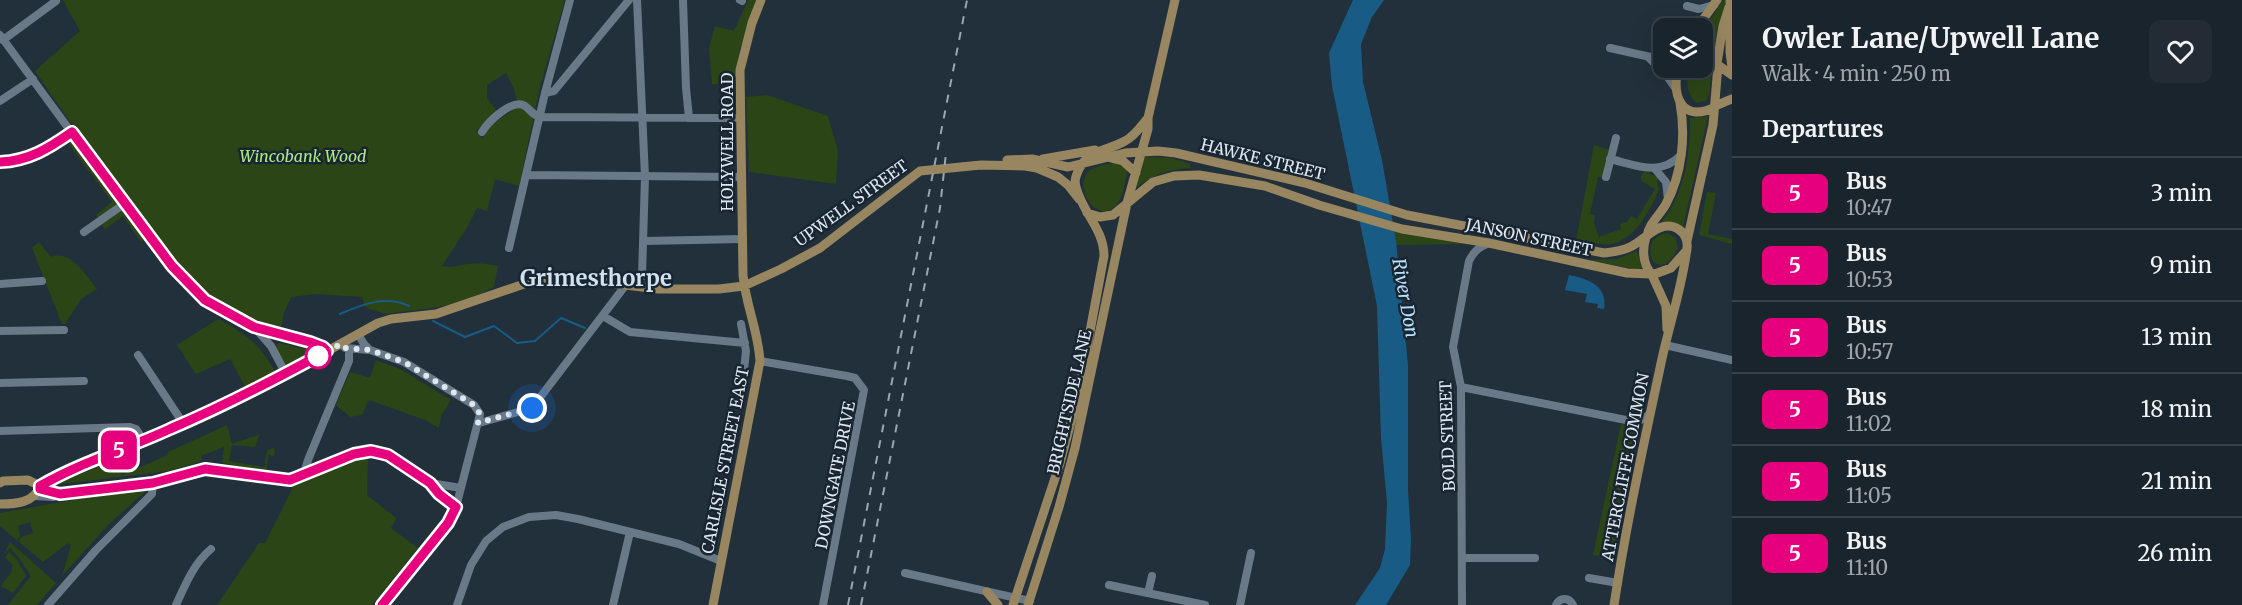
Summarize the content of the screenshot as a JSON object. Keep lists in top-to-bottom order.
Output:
{
  "streets": {
    "main road": [
      "HOLYWELL ROAD",
      "HAWKE STREET",
      "UPWELL STREET",
      "JANSON STREET",
      "BRIGHTSIDE LANE",
      "CARLISLE STREET EAST",
      "ATTERCLIFFE COMMON"
    ],
    "street": ["BOLD STREET", "DOWNGATE DRIVE"]
  },
  "crossings": [
    ["HOLYWELL ROAD", "UPWELL STREET"],
    ["HOLYWELL ROAD", "CARLISLE STREET EAST"],
    ["HAWKE STREET", "UPWELL STREET"],
    ["HAWKE STREET", "JANSON STREET"],
    ["HAWKE STREET", "BRIGHTSIDE LANE"],
    ["UPWELL STREET", "BRIGHTSIDE LANE"],
    ["UPWELL STREET", "CARLISLE STREET EAST"],
    ["JANSON STREET", "BOLD STREET"],
    ["JANSON STREET", "ATTERCLIFFE COMMON"],
    ["CARLISLE STREET EAST", "DOWNGATE DRIVE"]
  ],
  "districts": ["Grimesthorpe"],
  "water": ["River Don"],
  "parks": ["Wincobank Wood"],
  "lines": ["bus line 5"],
  "page": {
    "on_map": "5",
    "heading": [
      ["Owler Lane/Upwell Lane", "Walk · 4 min · 250 m"],
      "Departures"
    ],
    "list": [
      {
        "mark": "5",
        "name": "Bus",
        "note": "10:47",
        "value": "3 min"
      },
      {
        "mark": "5",
        "name": "Bus",
        "note": "10:53",
        "value": "9 min"
      },
      {
        "mark": "5",
        "name": "Bus",
        "note": "10:57",
        "value": "13 min"
      },
      {
        "mark": "5",
        "name": "Bus",
        "note": "11:02",
        "value": "18 min"
      },
      {
        "mark": "5",
        "name": "Bus",
        "note": "11:05",
        "value": "21 min"
      },
      {
        "mark": "5",
        "name": "Bus",
        "note": "11:10",
        "value": "26 min"
      }
    ]
  }
}
